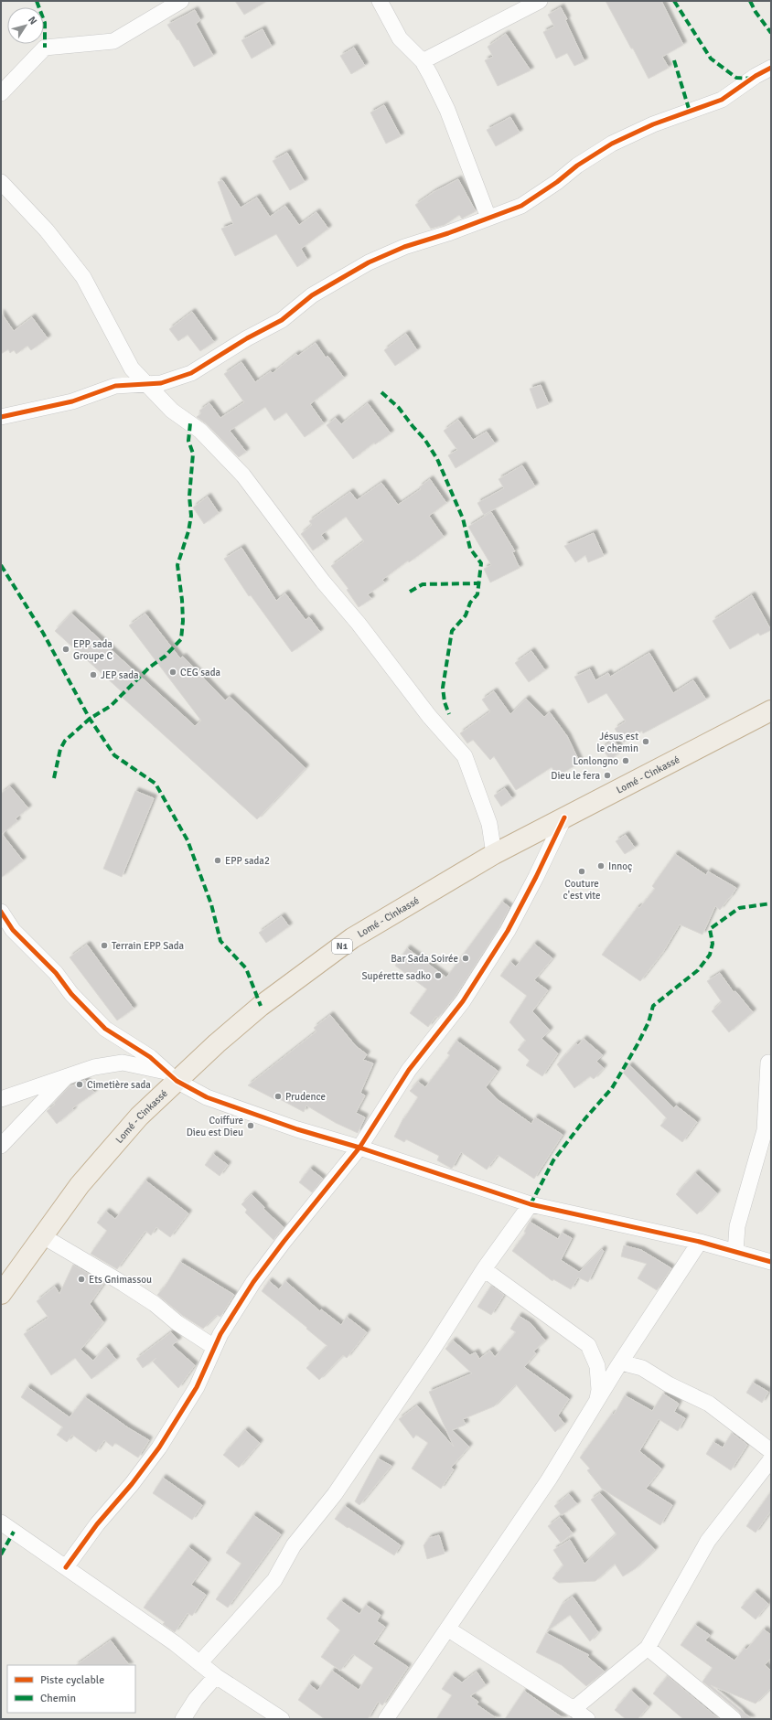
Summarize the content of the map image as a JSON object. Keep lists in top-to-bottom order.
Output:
{
  "streets": {
    "highway": ["Lomé - Cinkassé", "N1"]
  },
  "places": [
    "EPP sada Groupe C",
    "CEG sada",
    "JEP sada",
    "Jésus est le chemin",
    "Lonlongno",
    "Dieu le fera",
    "EPP sada2",
    "Innoç",
    "Couture c'est vite",
    "Terrain EPP Sada",
    "Bar Sada Soirée",
    "Supérette sadko",
    "Cimetière sada",
    "Prudence",
    "Coiffure Dieu est Dieu",
    "Ets Gnimassou"
  ],
  "legend": ["Piste cyclable", "Chemin"],
  "north": "top right"
}
